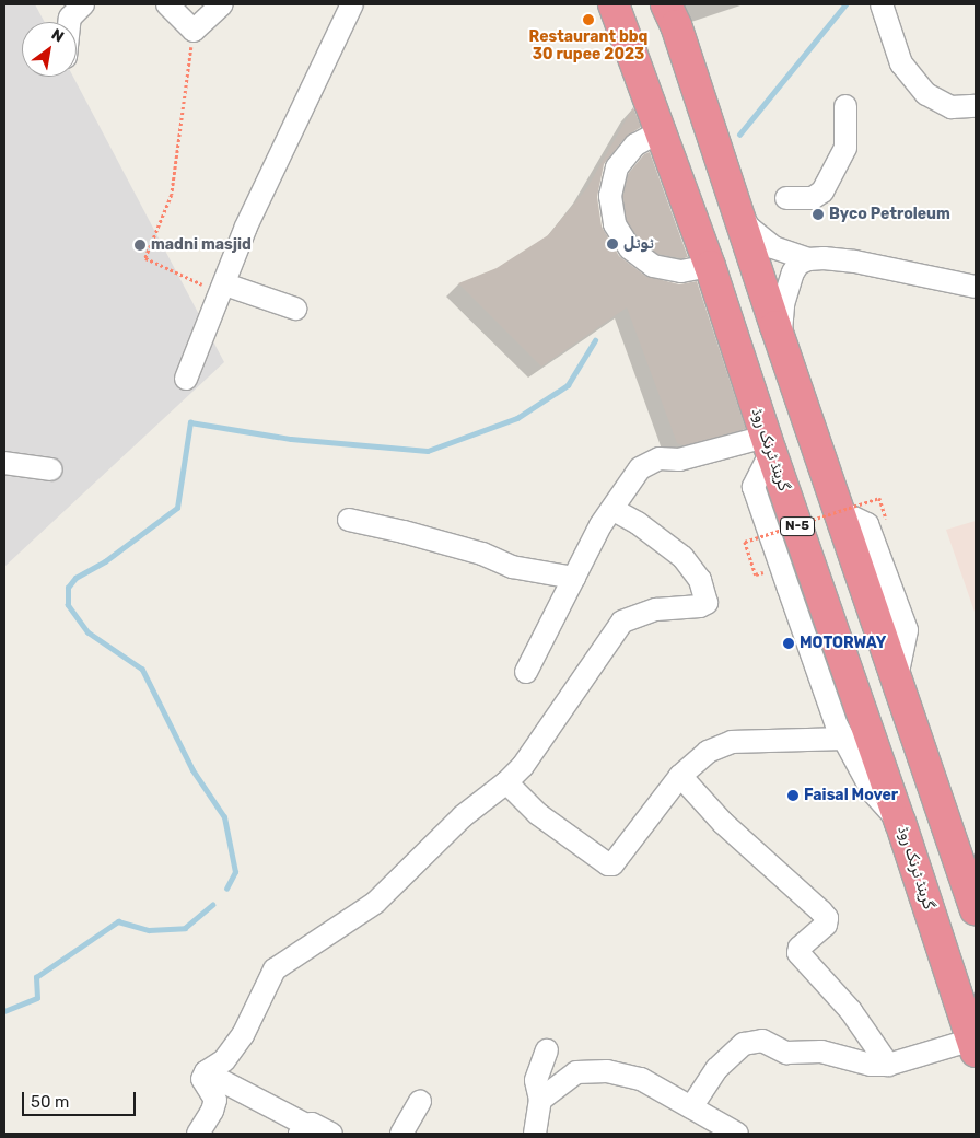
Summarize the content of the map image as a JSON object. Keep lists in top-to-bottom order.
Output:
{
  "streets": {
    "highway": ["گرینڈ ٹرنک روڈ", "N-5"]
  },
  "places": [
    "Restaurant bbq 30 rupee 2023",
    "Byco Petroleum",
    "ٹوٹل",
    "madni masjid",
    "MOTORWAY",
    "Faisal Mover"
  ],
  "scale_bar": "50 m",
  "north": "top right"
}
